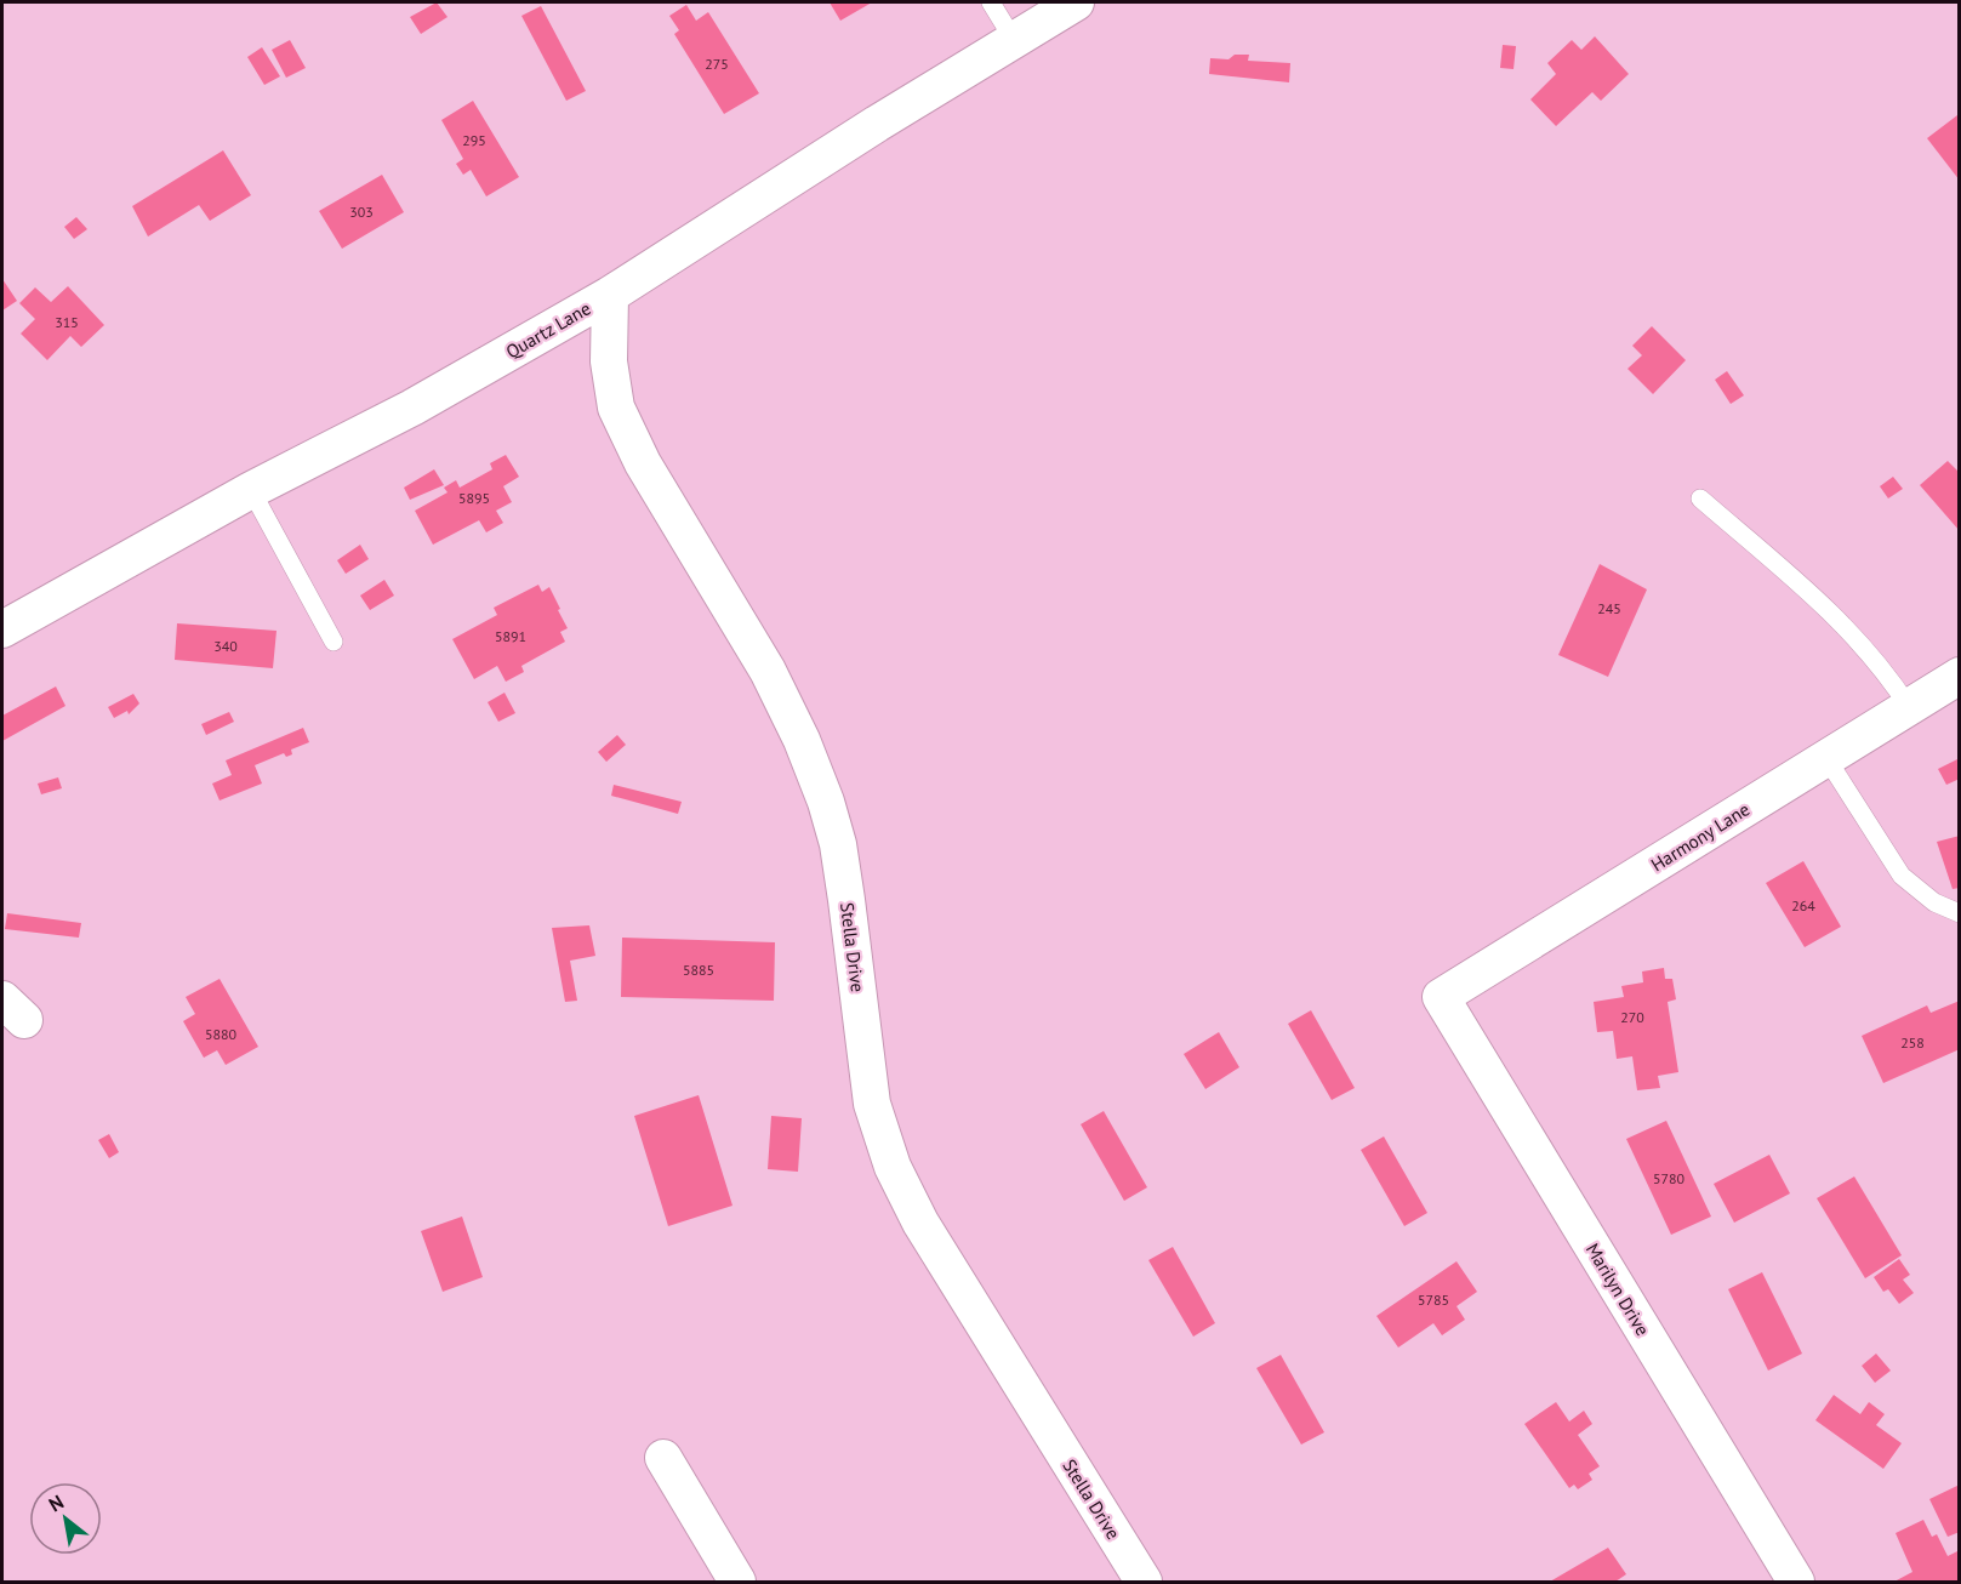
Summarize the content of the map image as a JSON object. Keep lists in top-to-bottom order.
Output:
{
  "streets": {
    "street": [
      "Quartz Lane",
      "Harmony Lane",
      "Stella Drive",
      "Marilyn Drive"
    ]
  },
  "crossings": [
    ["Quartz Lane", "Stella Drive"],
    ["Harmony Lane", "Marilyn Drive"]
  ],
  "house_numbers": [
    "275",
    "295",
    "303",
    "315",
    "5895",
    "245",
    "5891",
    "340",
    "264",
    "5885",
    "270",
    "5880",
    "258",
    "5780",
    "5785"
  ],
  "north": "top left"
}
